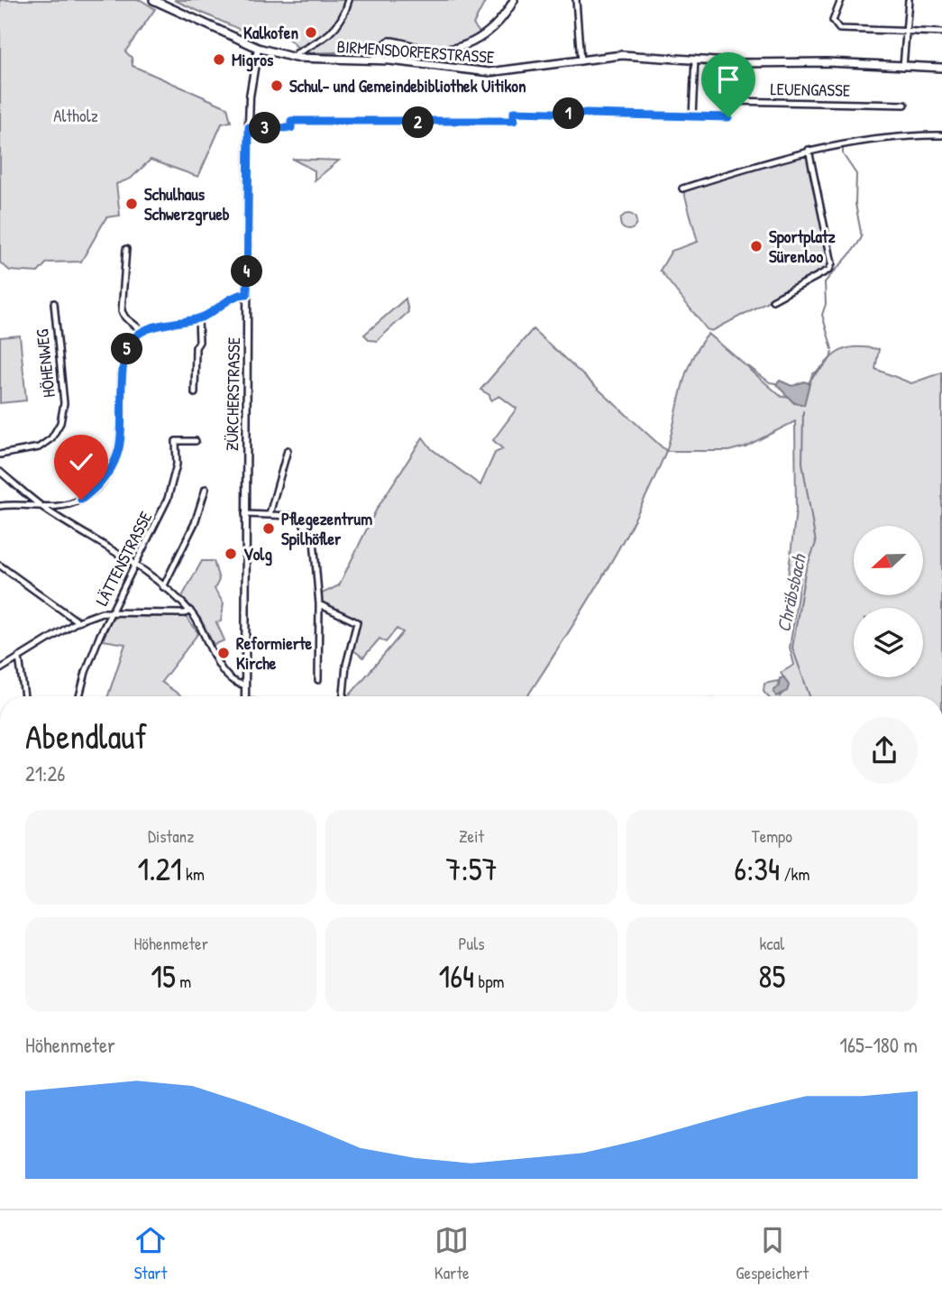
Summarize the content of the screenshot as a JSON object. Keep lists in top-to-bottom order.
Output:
{
  "streets": {
    "main road": ["BIRMENSDORFERSTRASSE"],
    "street": [
      "LEUENGASSE",
      "HÖHENWEG",
      "ZÜRCHERSTRASSE",
      "LÄTTENSTRASSE"
    ]
  },
  "crossings": [
    ["BIRMENSDORFERSTRASSE", "ZÜRCHERSTRASSE"],
    ["LEUENGASSE", "ZÜRCHERSTRASSE"]
  ],
  "water": ["Chräbsbach"],
  "parks": ["Altholz"],
  "places": [
    "Kalkofen",
    "Migros",
    "Schul- und Gemeindebibliothek Uitikon",
    "Schulhaus Schwerzgrueb",
    "Sportplatz Sürenloo",
    "Pflegezentrum Spilhöfler",
    "Volg",
    "Reformierte Kirche"
  ],
  "north": "left",
  "page": {
    "pins": [
      "1",
      "2",
      "3",
      "4",
      "5"
    ],
    "heading": ["Abendlauf", "21:26"],
    "stats": [
      ["Distanz", "1.21 km"],
      ["Zeit", "7:57"],
      ["Tempo", "6:34 /km"],
      ["Höhenmeter", "15 m"],
      ["Puls", "164 bpm"],
      ["kcal", "85"]
    ],
    "chart": ["Höhenmeter", "165–180 m"],
    "tabs": ["Start", "Karte", "Gespeichert"]
  }
}
